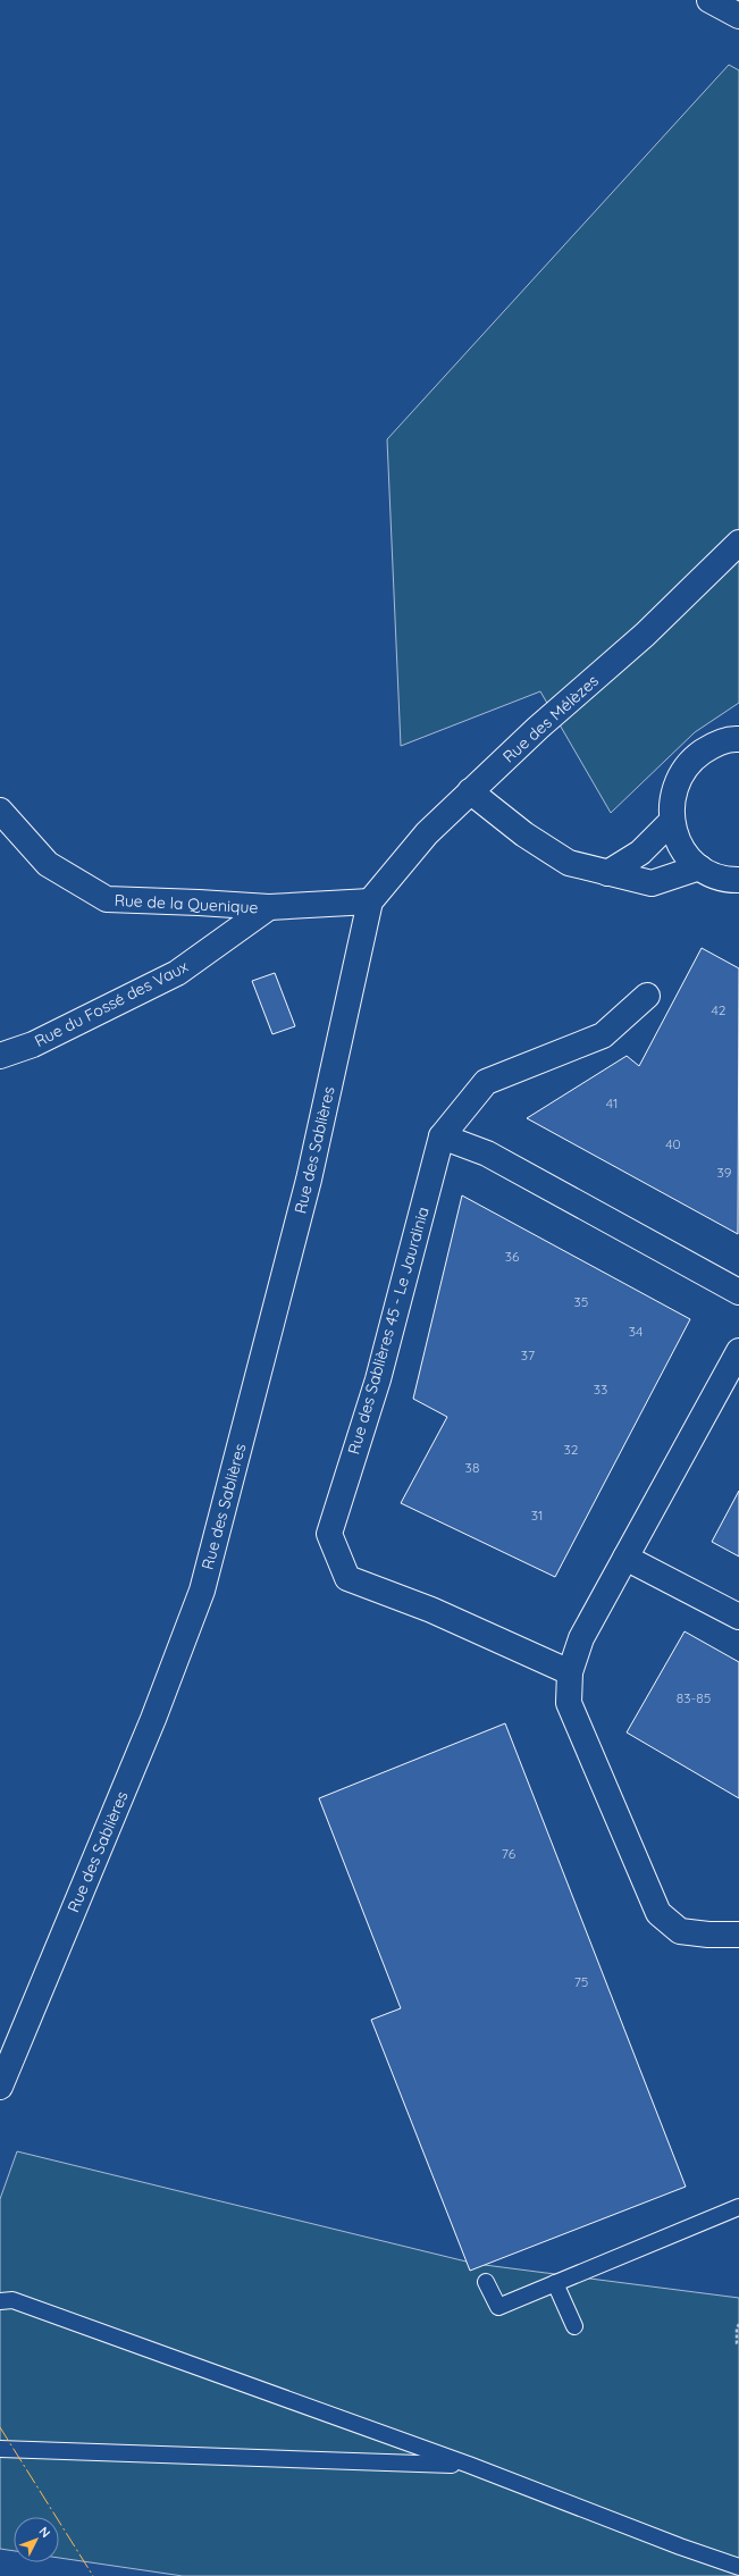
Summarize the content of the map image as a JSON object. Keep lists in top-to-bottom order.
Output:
{
  "streets": {
    "main road": [
      "Rue des Mélèzes",
      "Rue de la Quenique",
      "Rue du Fossé des Vaux",
      "Rue des Sablières",
      "Rue des Sablières 45 - Le Jaurdinia"
    ]
  },
  "crossings": [
    ["Rue des Mélèzes", "Rue des Sablières"],
    ["Rue de la Quenique", "Rue du Fossé des Vaux"]
  ],
  "house_numbers": [
    "42",
    "41",
    "40",
    "39",
    "36",
    "35",
    "34",
    "37",
    "33",
    "32",
    "38",
    "31",
    "83-85",
    "76",
    "75"
  ],
  "north": "top right"
}
